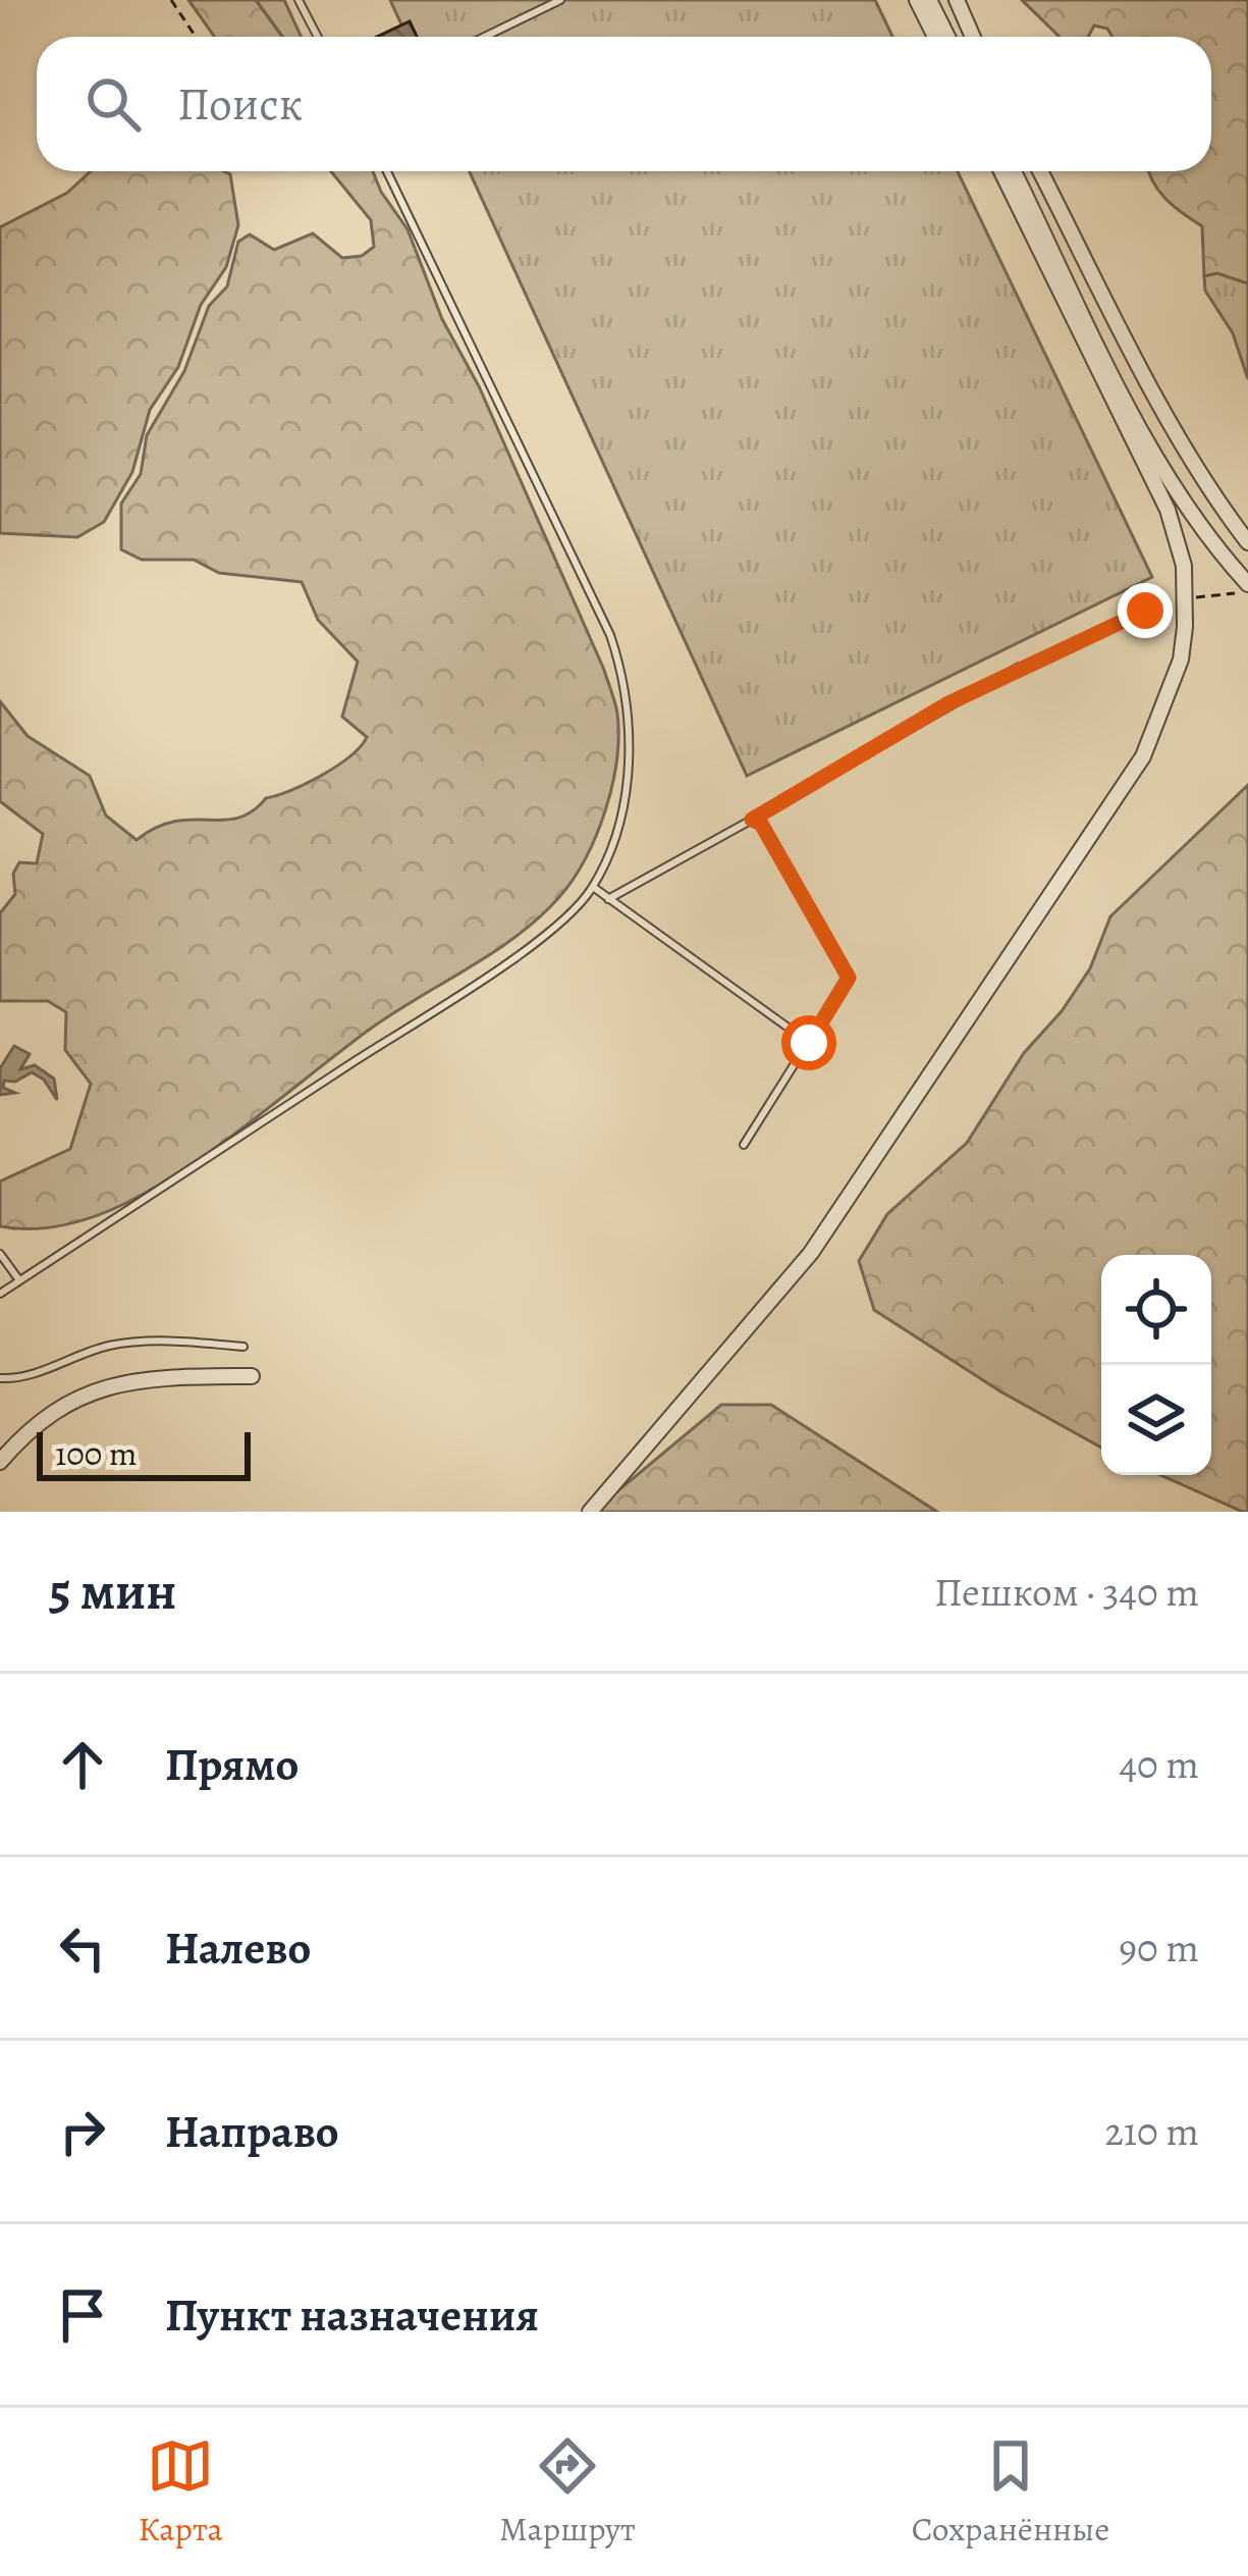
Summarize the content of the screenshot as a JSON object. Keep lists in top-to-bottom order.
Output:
{
  "scale_bar": "100 m",
  "page": {
    "search": "Поиск",
    "scale": "100 m",
    "heading": ["5 мин", "Пешком · 340 m"],
    "list": [
      ["Прямо", "40 m"],
      ["Налево", "90 m"],
      ["Направо", "210 m"],
      "Пункт назначения"
    ],
    "nav": ["Карта", "Маршрут", "Сохранённые"]
  }
}
